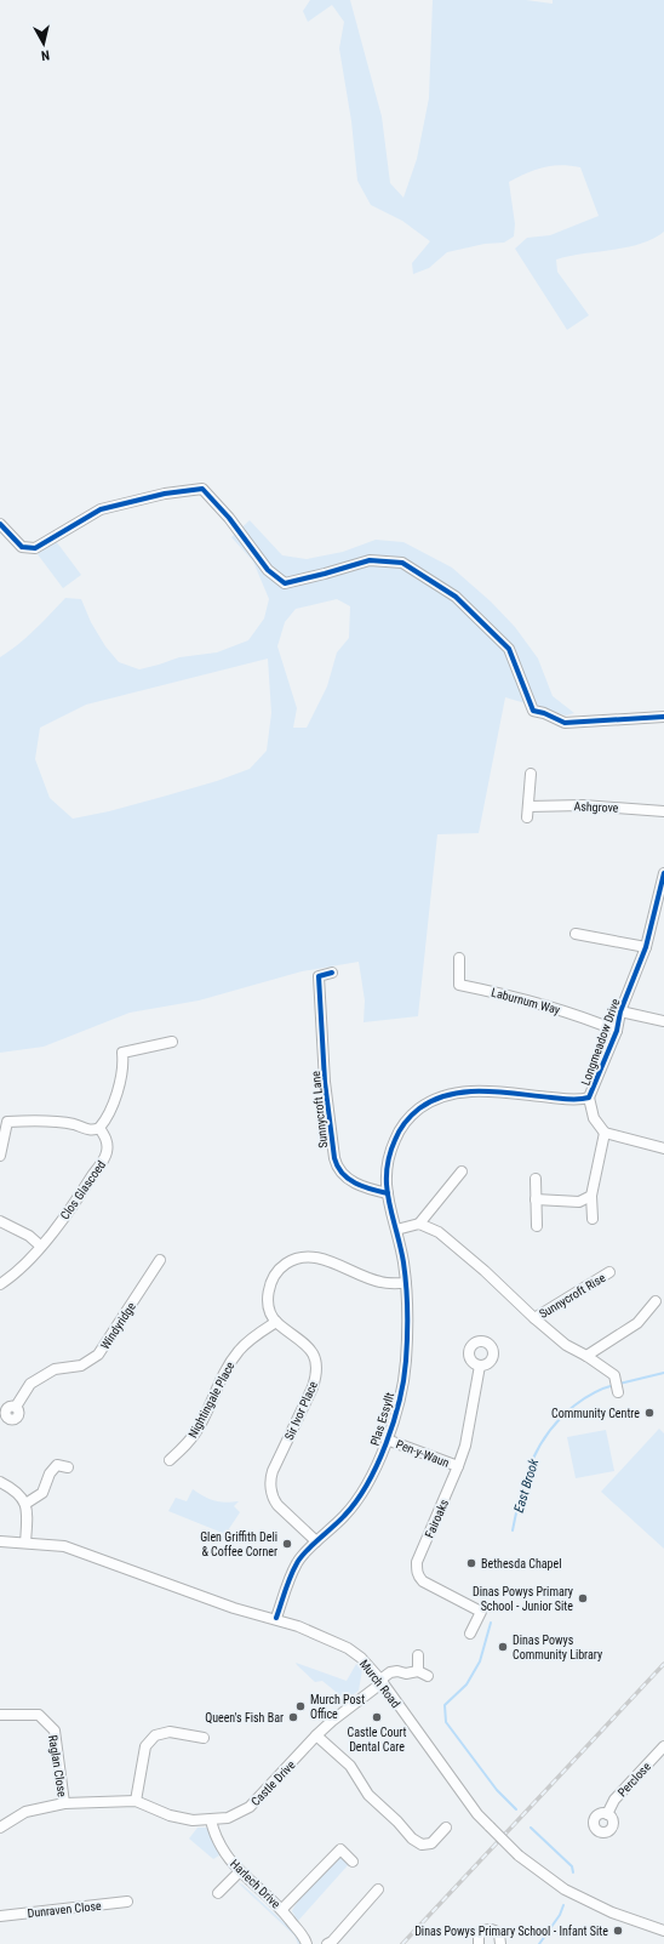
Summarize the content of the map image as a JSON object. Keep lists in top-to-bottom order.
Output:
{
  "streets": {
    "street": [
      "Ashgrove",
      "Laburnum Way",
      "Longmeadow Drive",
      "Sunnycroft Lane",
      "Clos Glascoed",
      "Sunnycroft Rise",
      "Windyridge",
      "Nightingale Place",
      "Sir Ivor Place",
      "Plas Essyllt",
      "Pen-y-Waun",
      "Fairoaks",
      "Murch Road",
      "Raglan Close",
      "Perclose",
      "Castle Drive",
      "Harlech Drive",
      "Dunraven Close"
    ]
  },
  "crossings": [
    ["Laburnum Way", "Longmeadow Drive"],
    ["Longmeadow Drive", "Sunnycroft Lane"],
    ["Longmeadow Drive", "Plas Essyllt"],
    ["Sunnycroft Lane", "Plas Essyllt"],
    ["Nightingale Place", "Sir Ivor Place"],
    ["Sir Ivor Place", "Plas Essyllt"],
    ["Plas Essyllt", "Pen-y-Waun"],
    ["Plas Essyllt", "Murch Road"],
    ["Pen-y-Waun", "Fairoaks"],
    ["Murch Road", "Castle Drive"],
    ["Raglan Close", "Castle Drive"],
    ["Castle Drive", "Harlech Drive"]
  ],
  "water": ["East Brook"],
  "places": [
    "Community Centre",
    "Glen Griffith Deli & Coffee Corner",
    "Bethesda Chapel",
    "Dinas Powys Primary School - Junior Site",
    "Dinas Powys Community Library",
    "Murch Post Office",
    "Queen's Fish Bar",
    "Castle Court Dental Care",
    "Dinas Powys Primary School - Infant Site"
  ],
  "north": "bottom"
}
